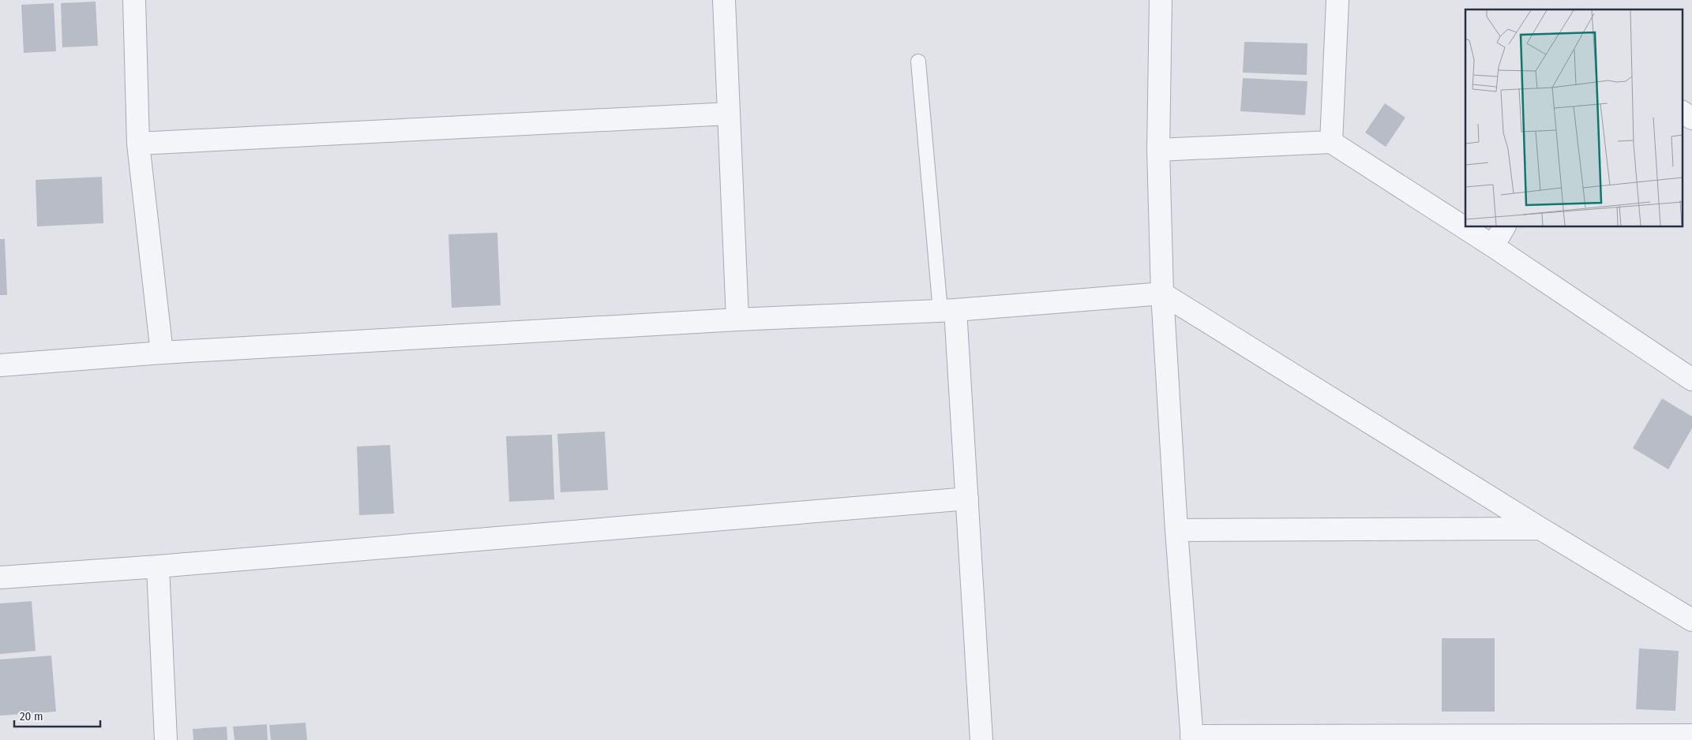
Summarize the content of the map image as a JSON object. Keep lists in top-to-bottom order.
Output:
{
  "scale_bar": "20 m"
}
